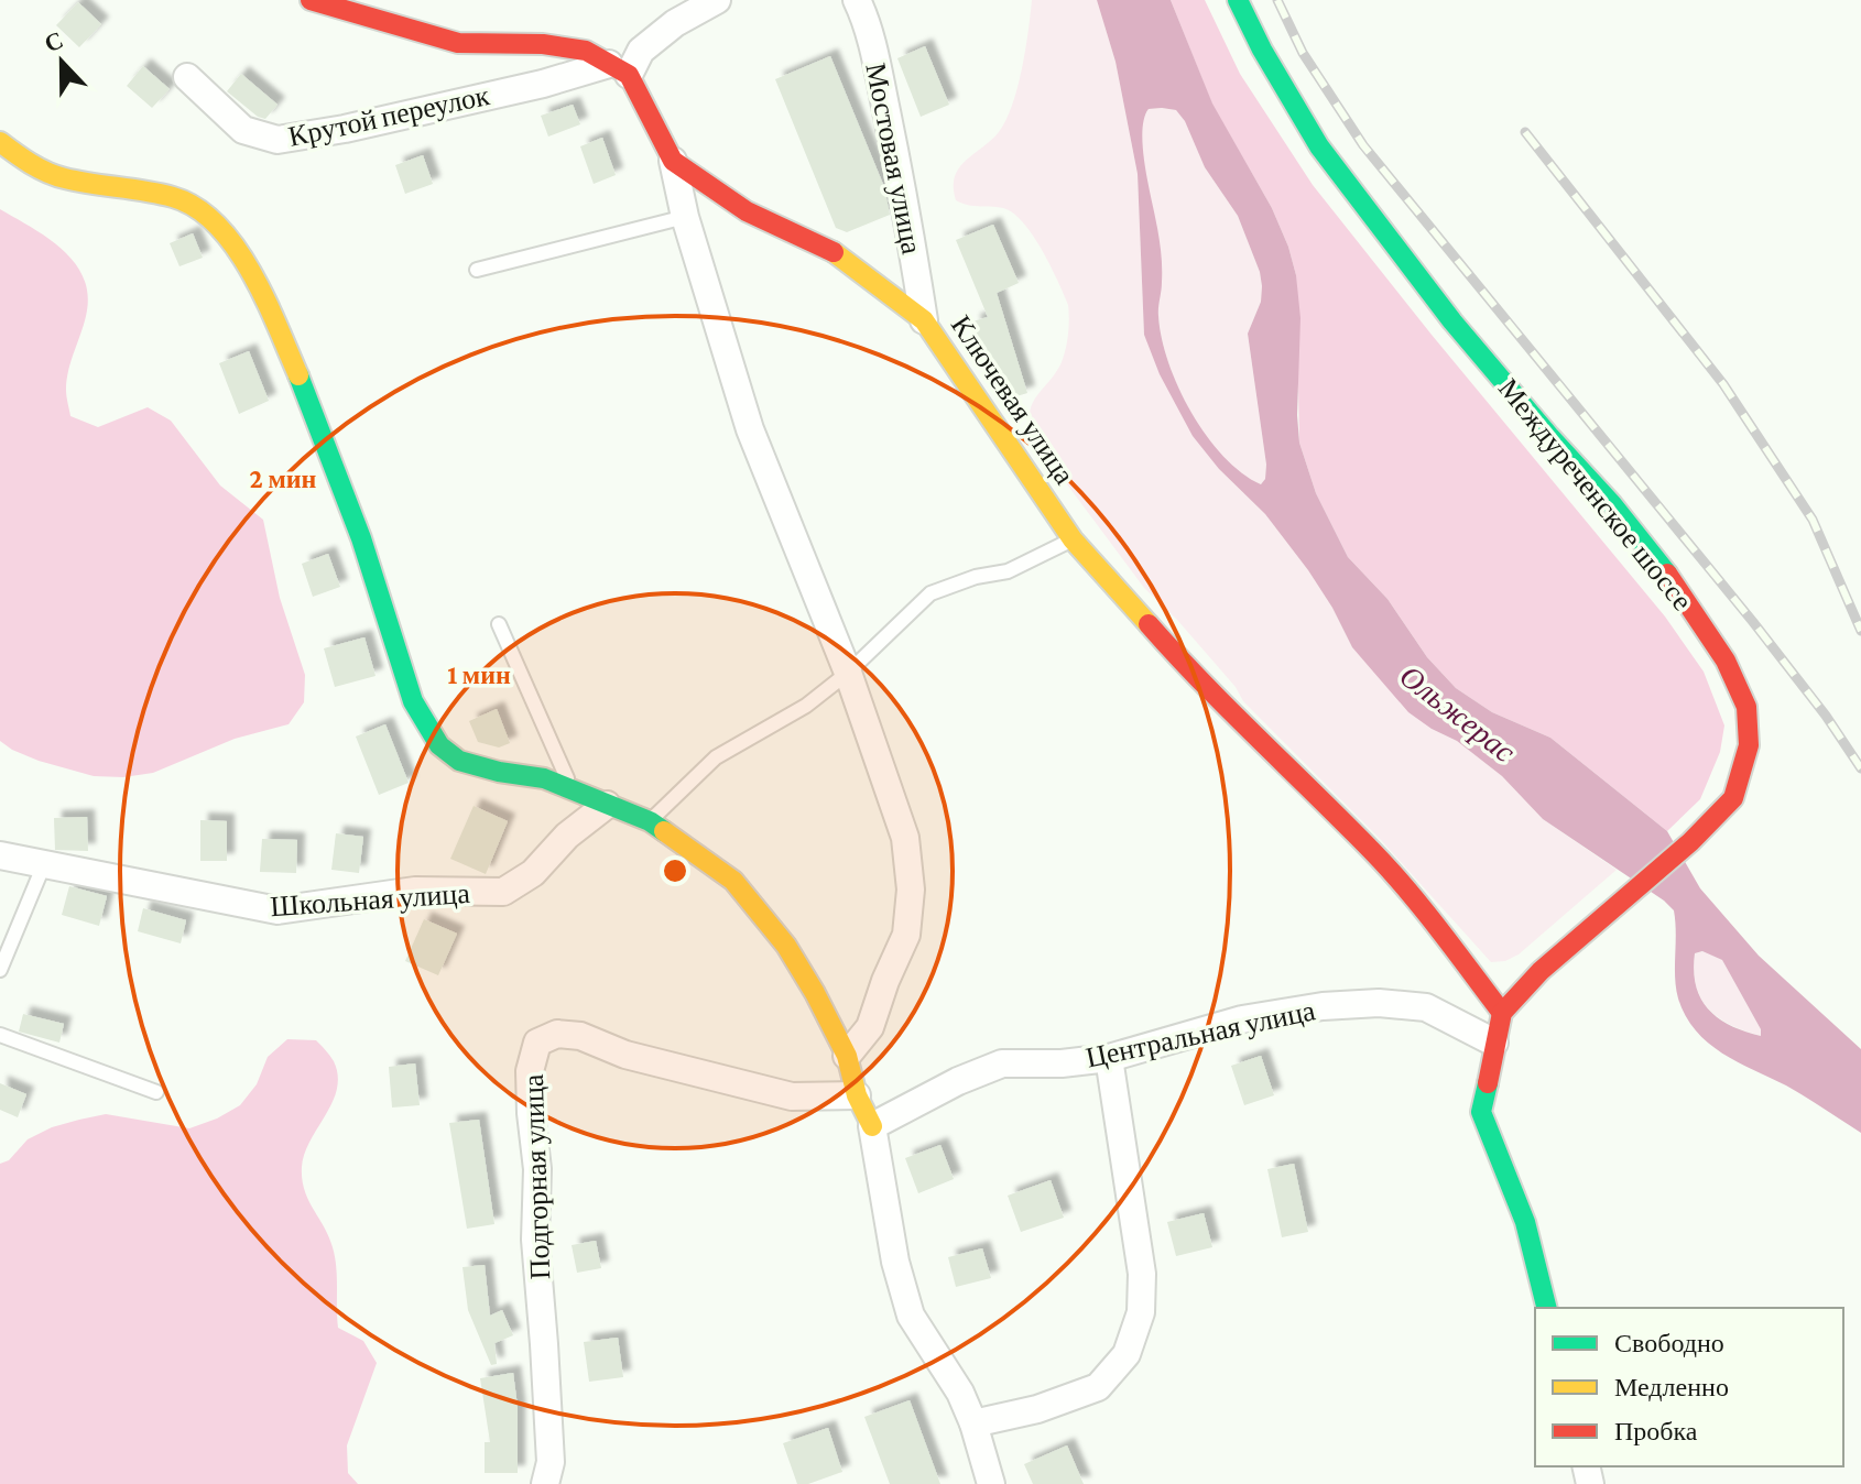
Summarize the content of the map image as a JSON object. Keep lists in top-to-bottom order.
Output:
{
  "streets": {
    "street": [
      "Крутой переулок",
      "Мостовая улица",
      "Ключевая улица",
      "Междуреченское шоссе",
      "Школьная улица",
      "Центральная улица",
      "Подгорная улица"
    ]
  },
  "crossings": [
    ["Крутой переулок", "Ключевая улица"],
    ["Мостовая улица", "Ключевая улица"],
    ["Ключевая улица", "Междуреченское шоссе"],
    ["Междуреченское шоссе", "Центральная улица"]
  ],
  "water": ["Ольжерас"],
  "legend": ["Свободно", "Медленно", "Пробка"],
  "north": "top",
  "rings": ["2 мин", "1 мин"]
}
